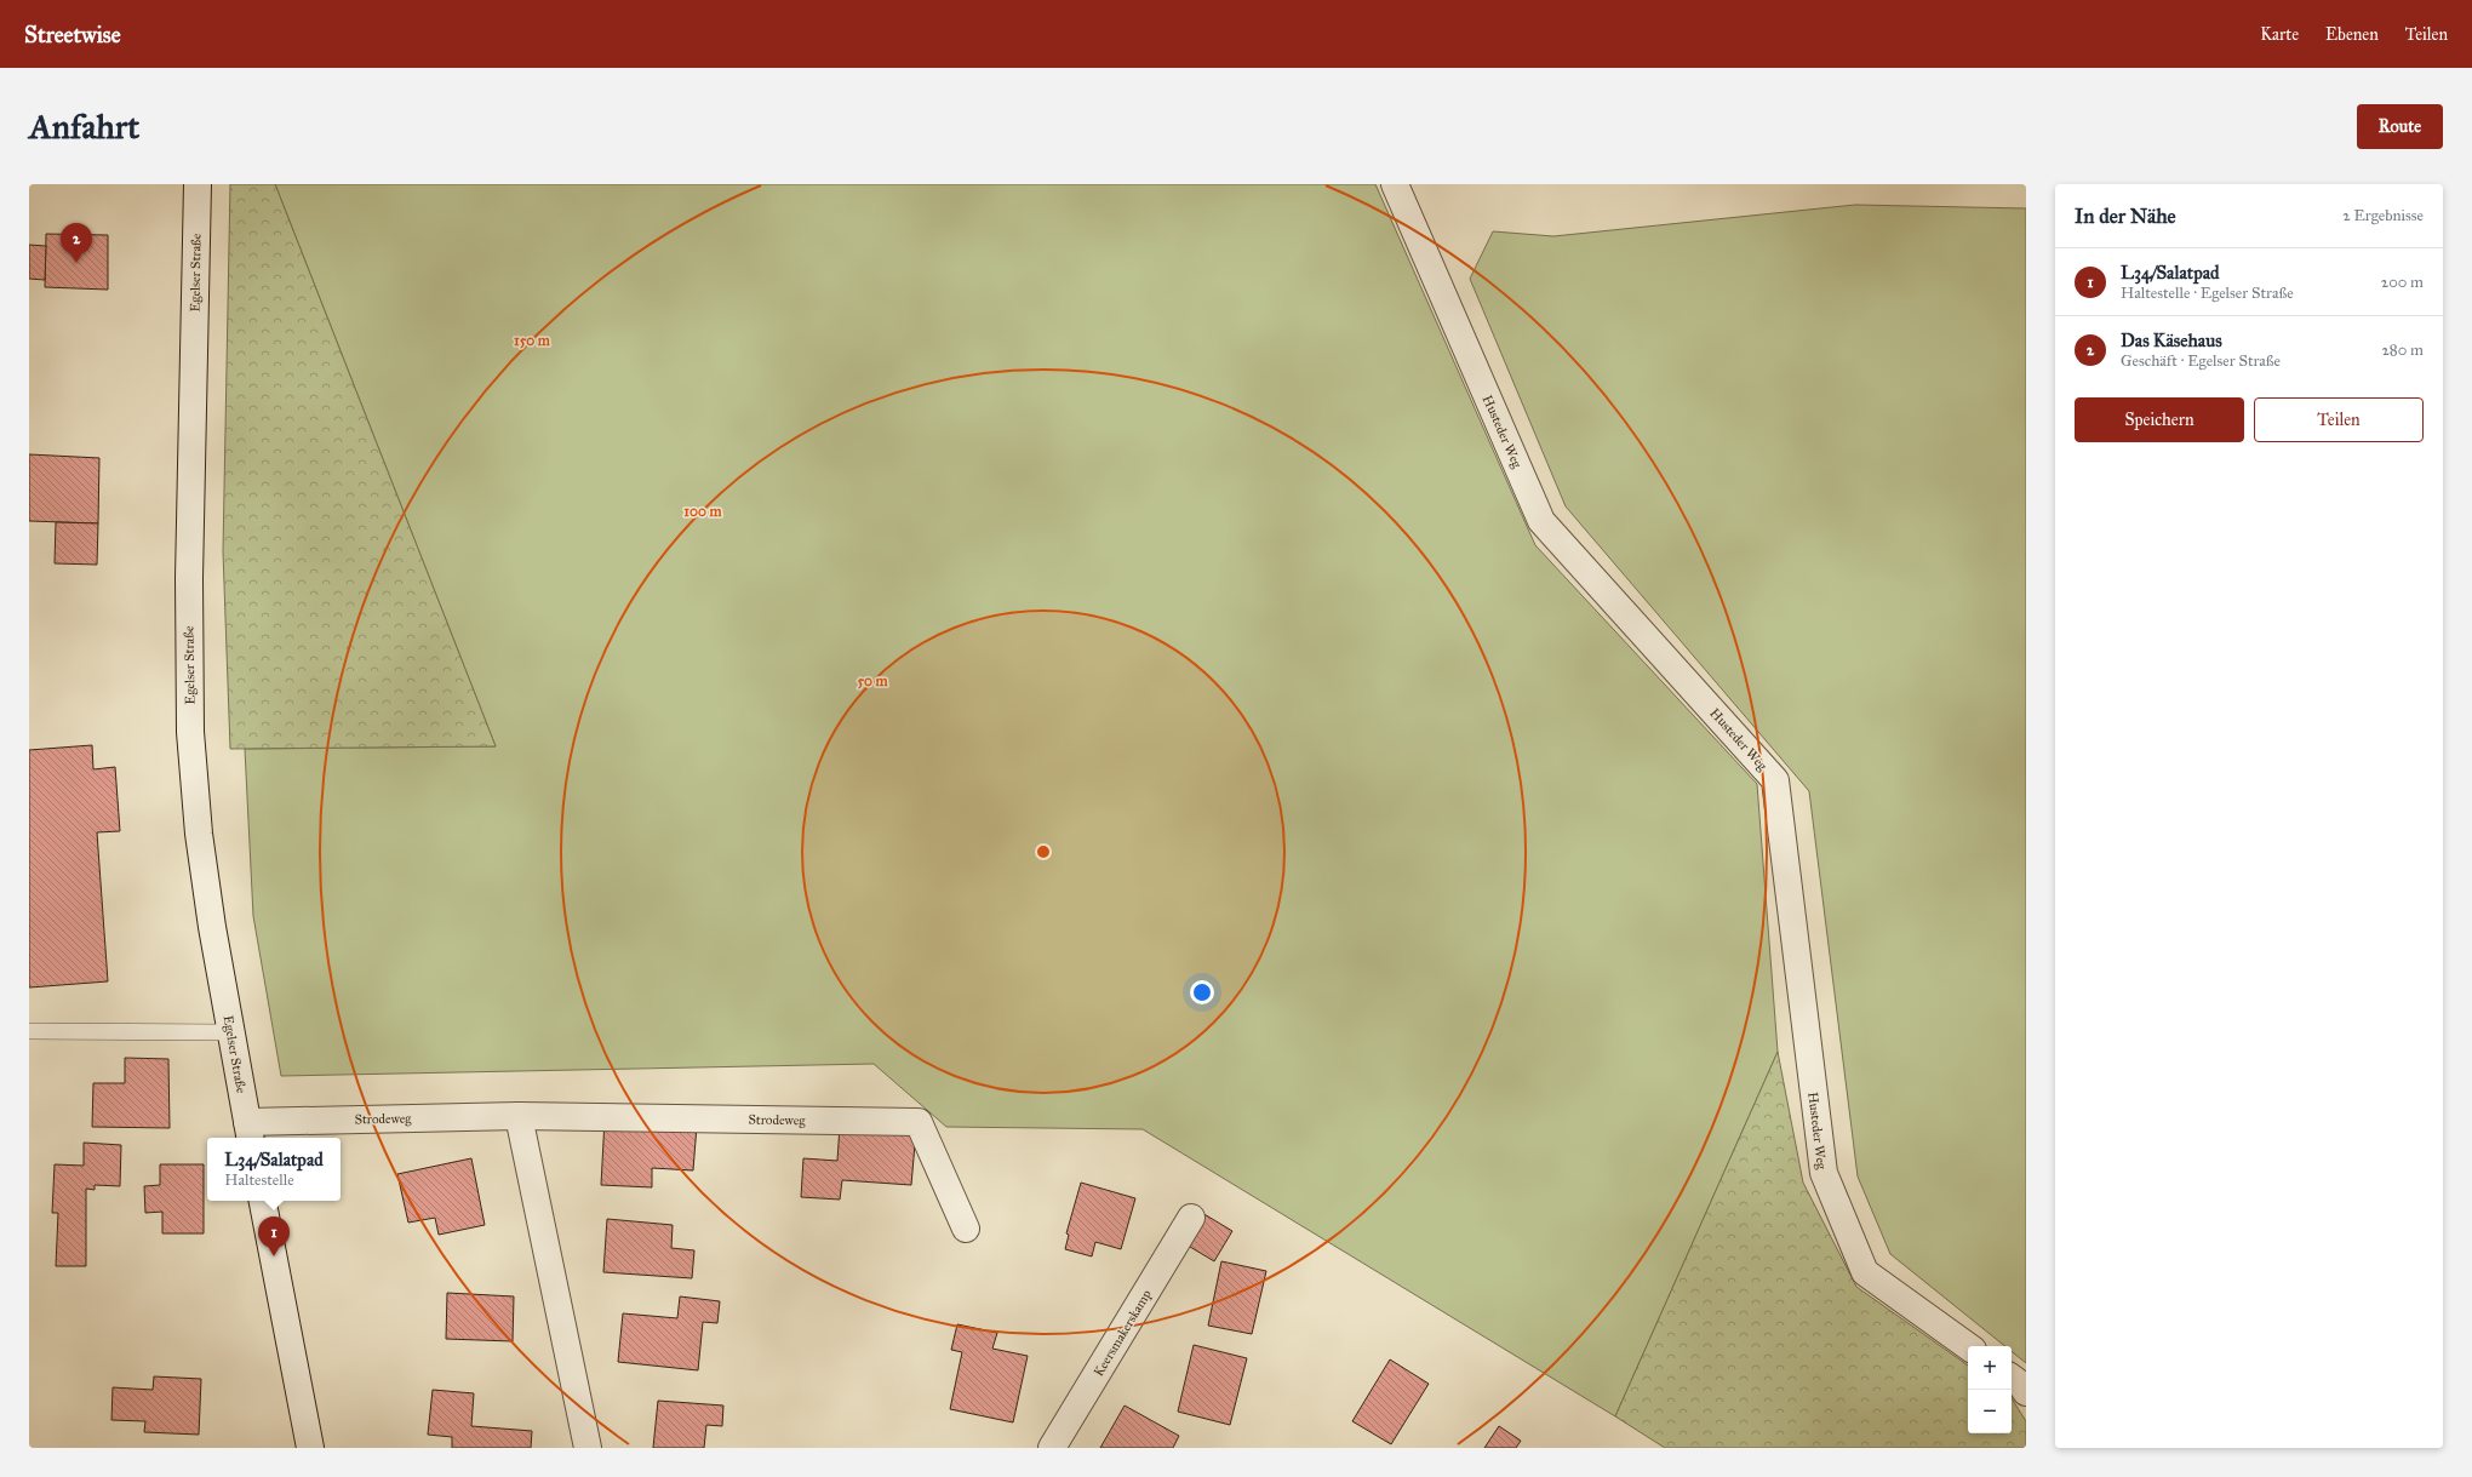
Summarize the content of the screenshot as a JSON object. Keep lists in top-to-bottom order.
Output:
{
  "streets": {
    "street": [
      "Egelser Straße",
      "Husteder Weg",
      "Strodeweg",
      "Keersmakerskamp"
    ]
  },
  "crossings": [
    ["Egelser Straße", "Strodeweg"]
  ],
  "page": {
    "header": "Streetwise",
    "nav": ["Karte", "Ebenen", "Teilen"],
    "buttons": [
      "Route",
      ["Speichern", "Teilen"]
    ],
    "title": "Anfahrt",
    "heading": ["In der Nähe", "2 Ergebnisse"],
    "pins": ["2", "1"],
    "list": [
      {
        "mark": "1",
        "name": "L34/Salatpad",
        "note": "Haltestelle · Egelser Straße",
        "value": "200 m"
      },
      {
        "mark": "2",
        "name": "Das Käsehaus",
        "note": "Geschäft · Egelser Straße",
        "value": "280 m"
      }
    ],
    "popup": ["L34/Salatpad", "Haltestelle"],
    "map_buttons": ["+", "−"]
  },
  "rings": ["150 m", "100 m", "50 m"]
}
